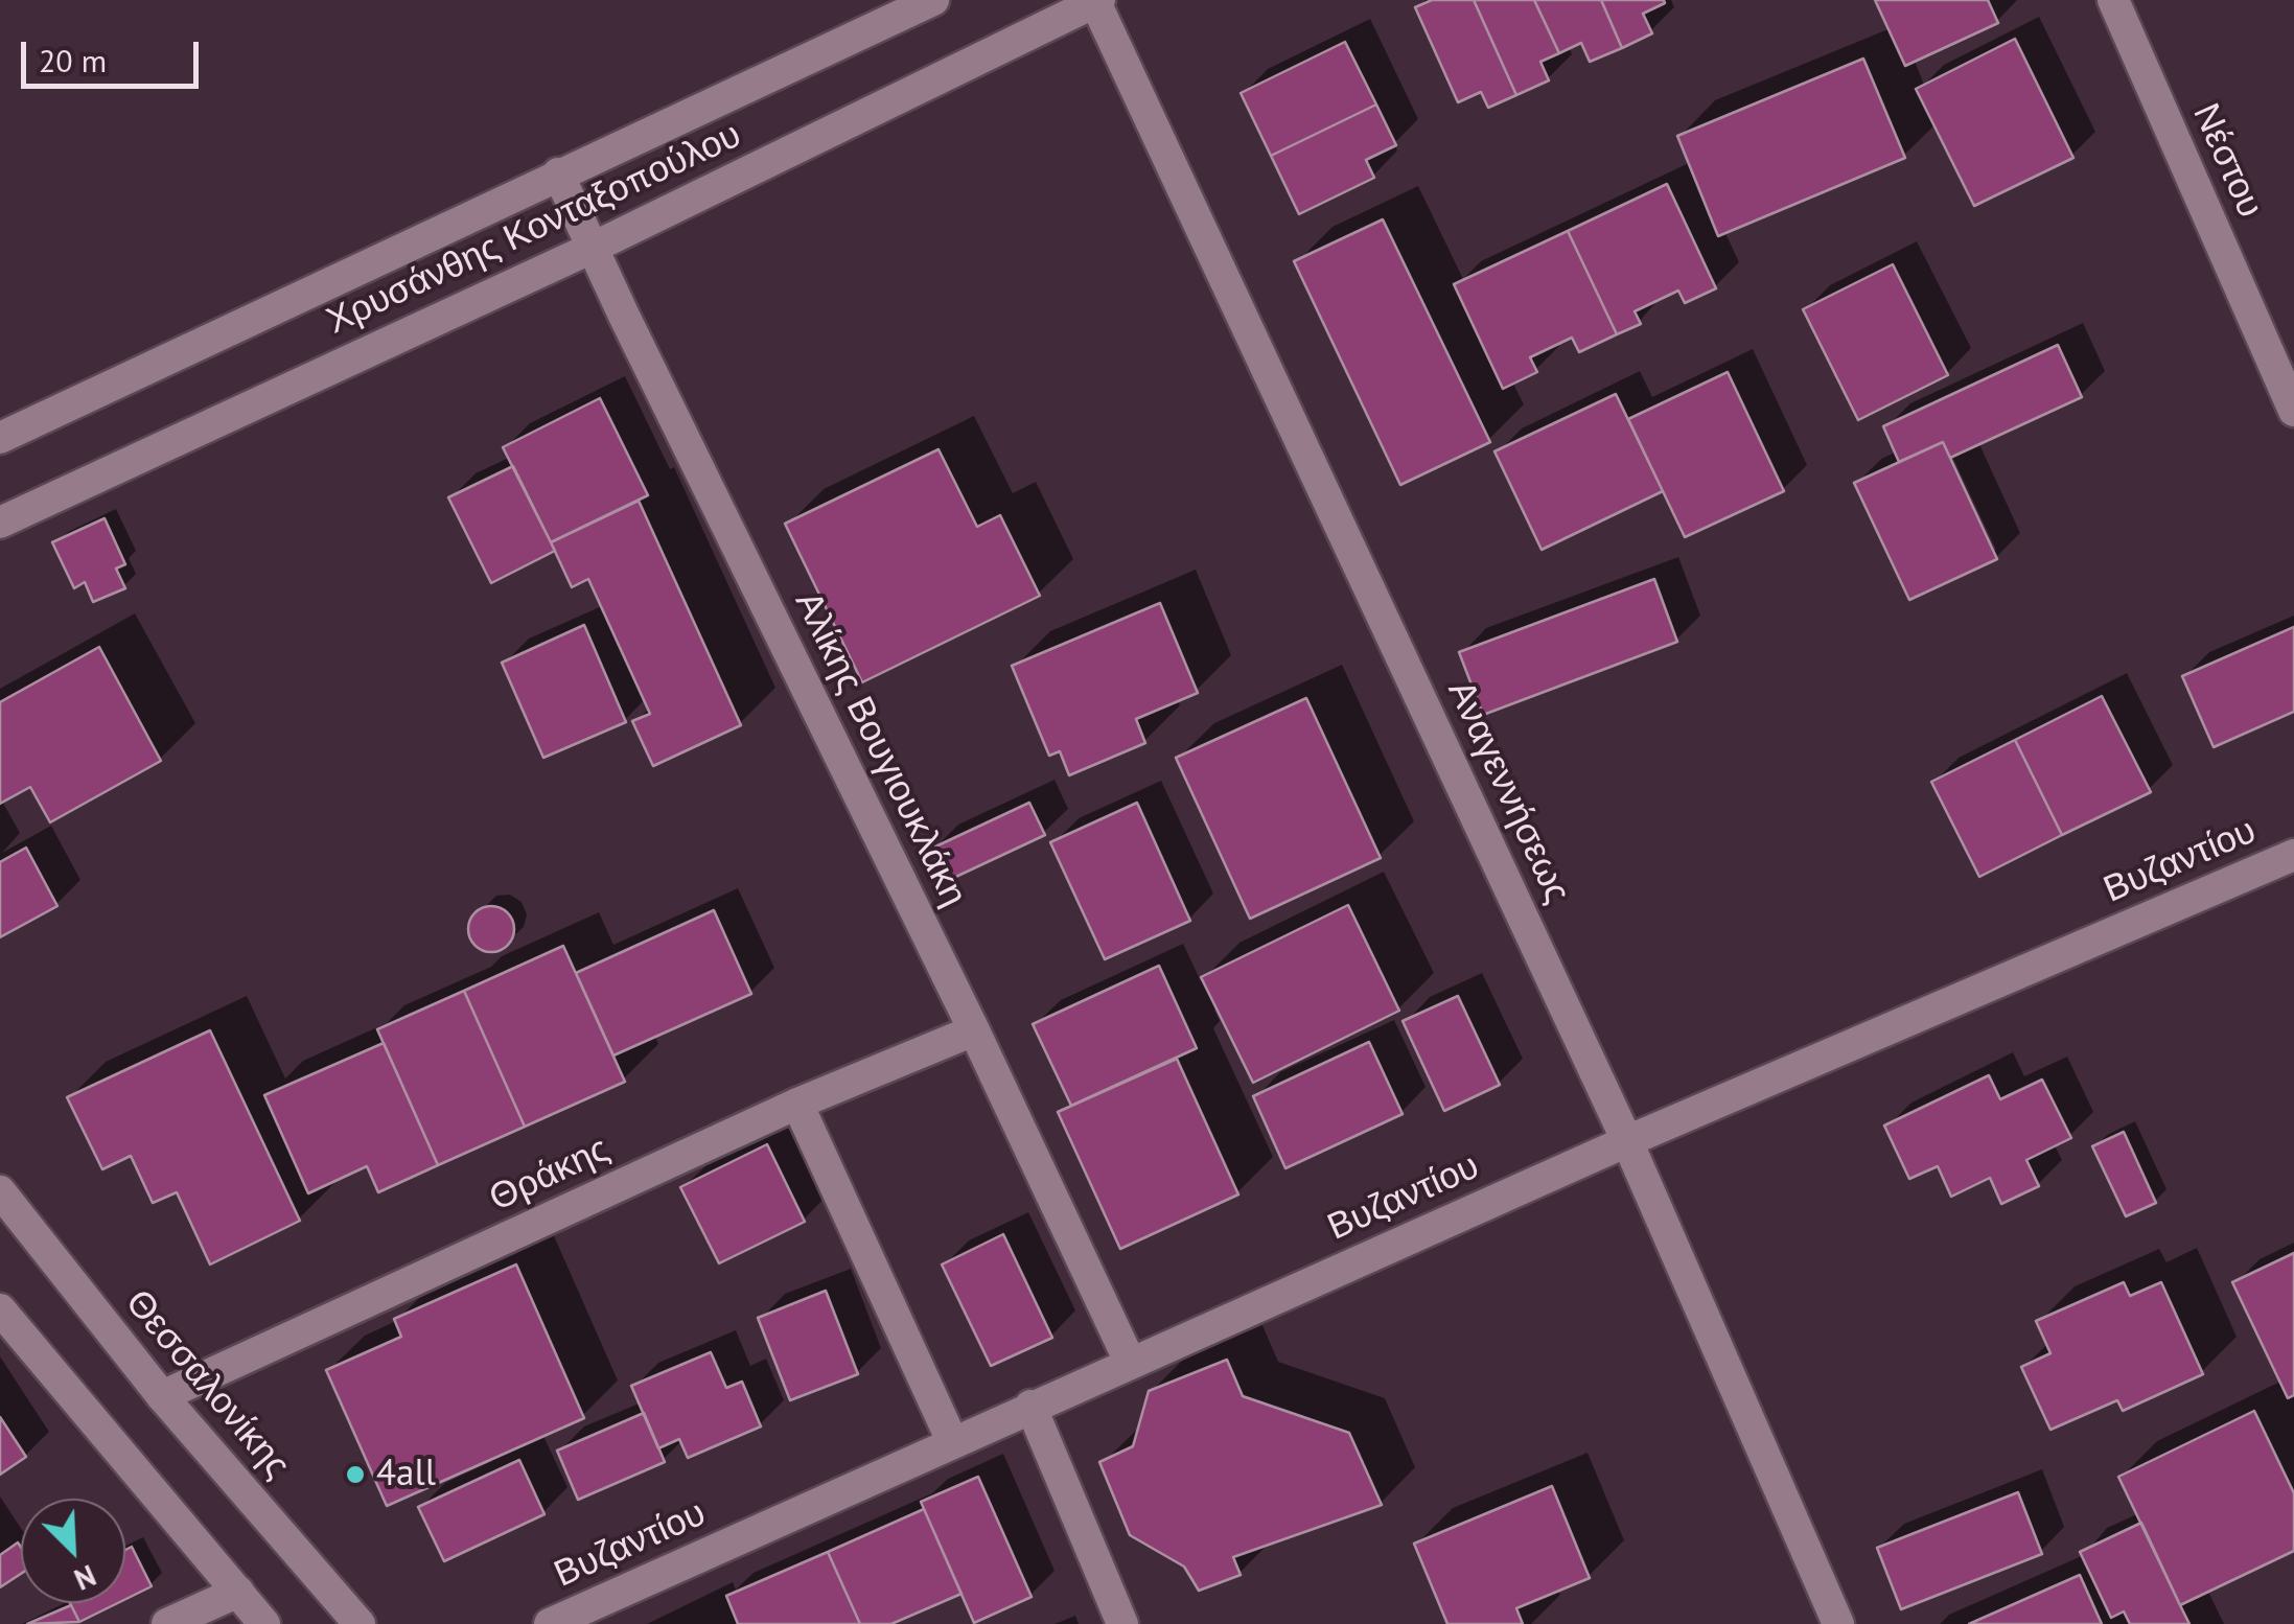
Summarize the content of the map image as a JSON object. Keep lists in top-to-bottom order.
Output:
{
  "streets": {
    "street": [
      "Νέστου",
      "Χρυσάνθης Κονταξοπούλου",
      "Αλίκης Βουγιουκλάκη",
      "Αναγεννήσεως",
      "Βυζαντίου",
      "Θράκης",
      "Θεσσαλονίκης"
    ]
  },
  "crossings": [
    ["Χρυσάνθης Κονταξοπούλου", "Αλίκης Βουγιουκλάκη"],
    ["Χρυσάνθης Κονταξοπούλου", "Αναγεννήσεως"],
    ["Αλίκης Βουγιουκλάκη", "Βυζαντίου"],
    ["Αλίκης Βουγιουκλάκη", "Θράκης"],
    ["Αναγεννήσεως", "Βυζαντίου"],
    ["Θράκης", "Θεσσαλονίκης"]
  ],
  "places": ["4all"],
  "scale_bar": "20 m",
  "north": "bottom right"
}
